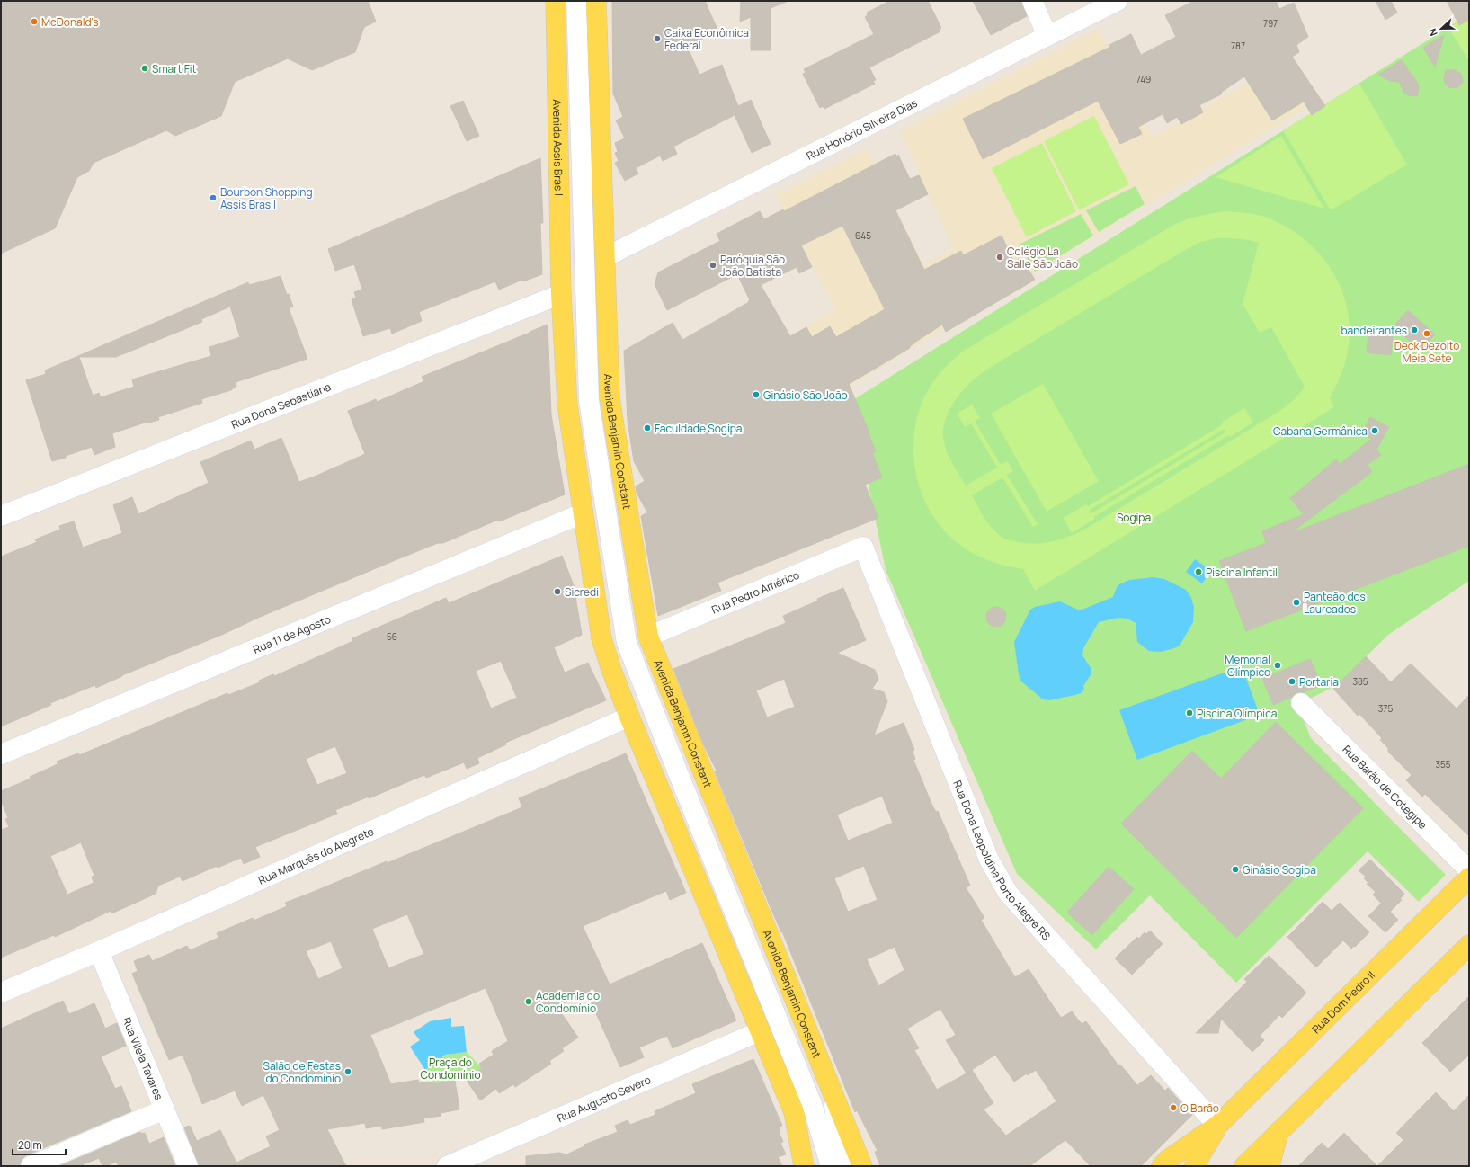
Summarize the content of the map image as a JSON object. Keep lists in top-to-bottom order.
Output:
{
  "streets": {
    "main road": ["Avenida Assis Brasil", "Avenida Benjamin Constant", "Rua Dom Pedro II"],
    "street": [
      "Rua Honório Silveira Dias",
      "Rua Dona Sebastiana",
      "Rua Pedro Américo",
      "Rua 11 de Agosto",
      "Rua Barão de Cotegipe",
      "Rua Marquês do Alegrete",
      "Rua Dona Leopoldina Porto Alegre RS",
      "Rua Vilela Tavares",
      "Rua Augusto Severo"
    ]
  },
  "crossings": [
    ["Rua Honório Silveira Dias", "Avenida Benjamin Constant"],
    ["Avenida Assis Brasil", "Rua Dona Sebastiana"],
    ["Avenida Benjamin Constant", "Rua Pedro Américo"],
    ["Rua Pedro Américo", "Rua Dona Leopoldina Porto Alegre RS"],
    ["Rua Marquês do Alegrete", "Rua Vilela Tavares"],
    ["Rua Dona Leopoldina Porto Alegre RS", "Rua Dom Pedro II"]
  ],
  "parks": ["Sogipa", "Praça do Condomínio"],
  "places": [
    "McDonald's",
    "Caixa Econômica Federal",
    "Smart Fit",
    "Bourbon Shopping Assis Brasil",
    "Colégio La Salle São João",
    "Paróquia São João Batista",
    "bandeirantes",
    "Deck Dezoito Meia Sete",
    "Ginásio São João",
    "Faculdade Sogipa",
    "Cabana Germânica",
    "Piscina Infantil",
    "Sicredi",
    "Panteão dos Laureados",
    "Memorial Olímpico",
    "Portaria",
    "Piscina Olímpica",
    "Ginásio Sogipa",
    "Academia do Condomínio",
    "Salão de Festas do Condomínio",
    "O Barão"
  ],
  "house_numbers": [
    "797",
    "787",
    "749",
    "645",
    "56",
    "385",
    "375",
    "355"
  ],
  "scale_bar": "20 m",
  "north": "left"
}
